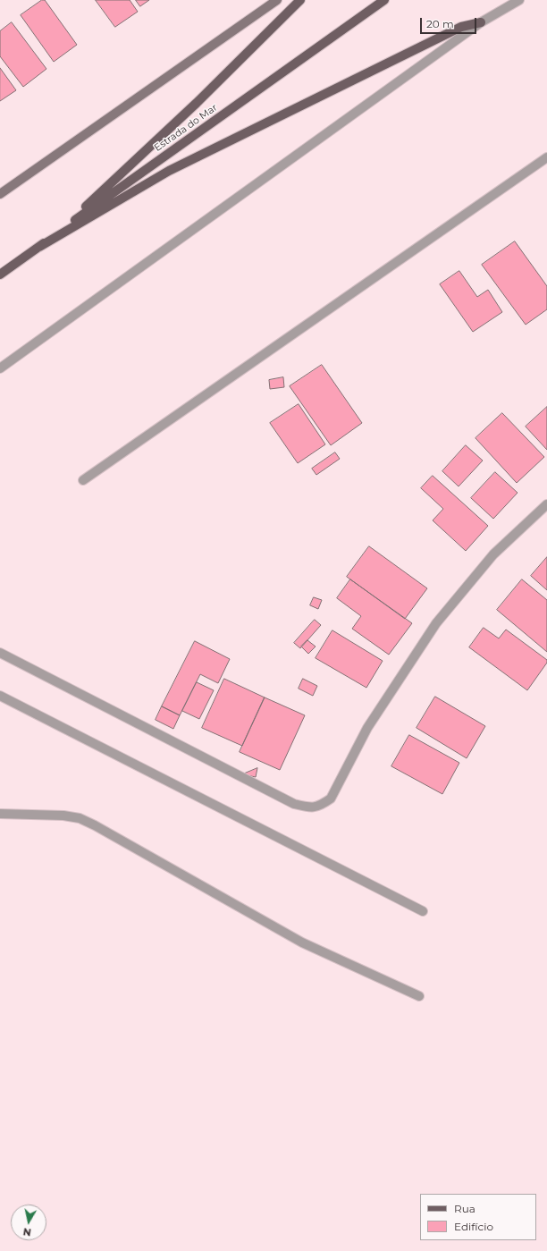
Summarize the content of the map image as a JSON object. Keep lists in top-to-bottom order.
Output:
{
  "streets": {
    "main road": ["Estrada do Mar"]
  },
  "legend": ["Rua", "Edifício"],
  "scale_bar": "20 m",
  "north": "bottom"
}
